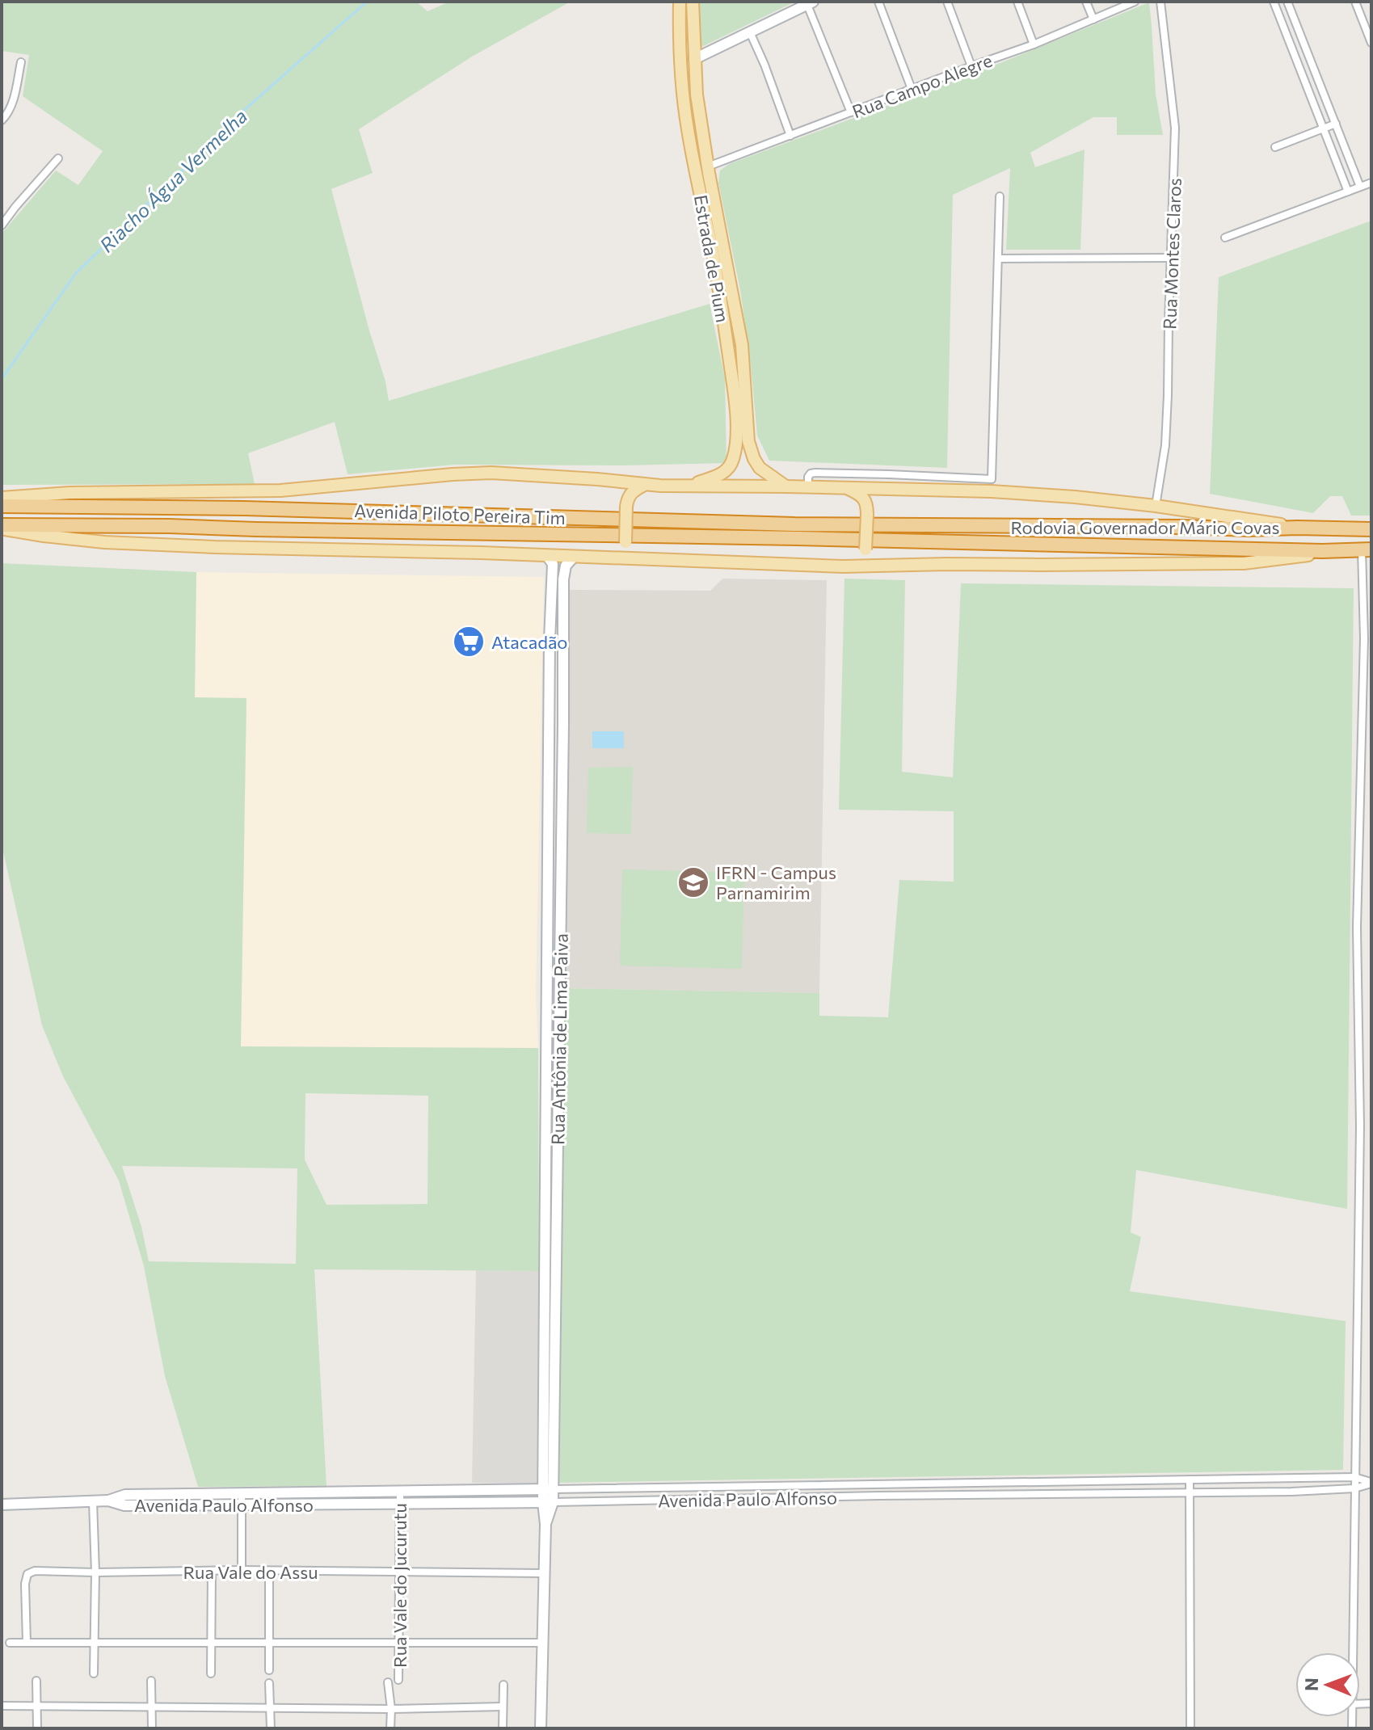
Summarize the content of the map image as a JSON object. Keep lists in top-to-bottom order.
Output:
{
  "streets": {
    "highway": ["Avenida Piloto Pereira Tim", "Rodovia Governador Mário Covas"],
    "main road": ["Estrada de Pium"],
    "street": [
      "Rua Campo Alegre",
      "Rua Montes Claros",
      "Rua Antônia de Lima Paiva",
      "Avenida Paulo Alfonso",
      "Rua Vale do Assu",
      "Rua Vale do Jucurutu"
    ]
  },
  "crossings": [
    ["Rua Campo Alegre", "Estrada de Pium"],
    ["Avenida Piloto Pereira Tim", "Rodovia Governador Mário Covas"],
    ["Rua Antônia de Lima Paiva", "Avenida Paulo Alfonso"],
    ["Rua Antônia de Lima Paiva", "Rua Vale do Assu"],
    ["Avenida Paulo Alfonso", "Rua Vale do Jucurutu"],
    ["Rua Vale do Assu", "Rua Vale do Jucurutu"]
  ],
  "water": ["Riacho Água Vermelha"],
  "places": {
    "supermarket": ["Atacadão"],
    "school or university": ["IFRN - Campus Parnamirim"]
  },
  "north": "left"
}
